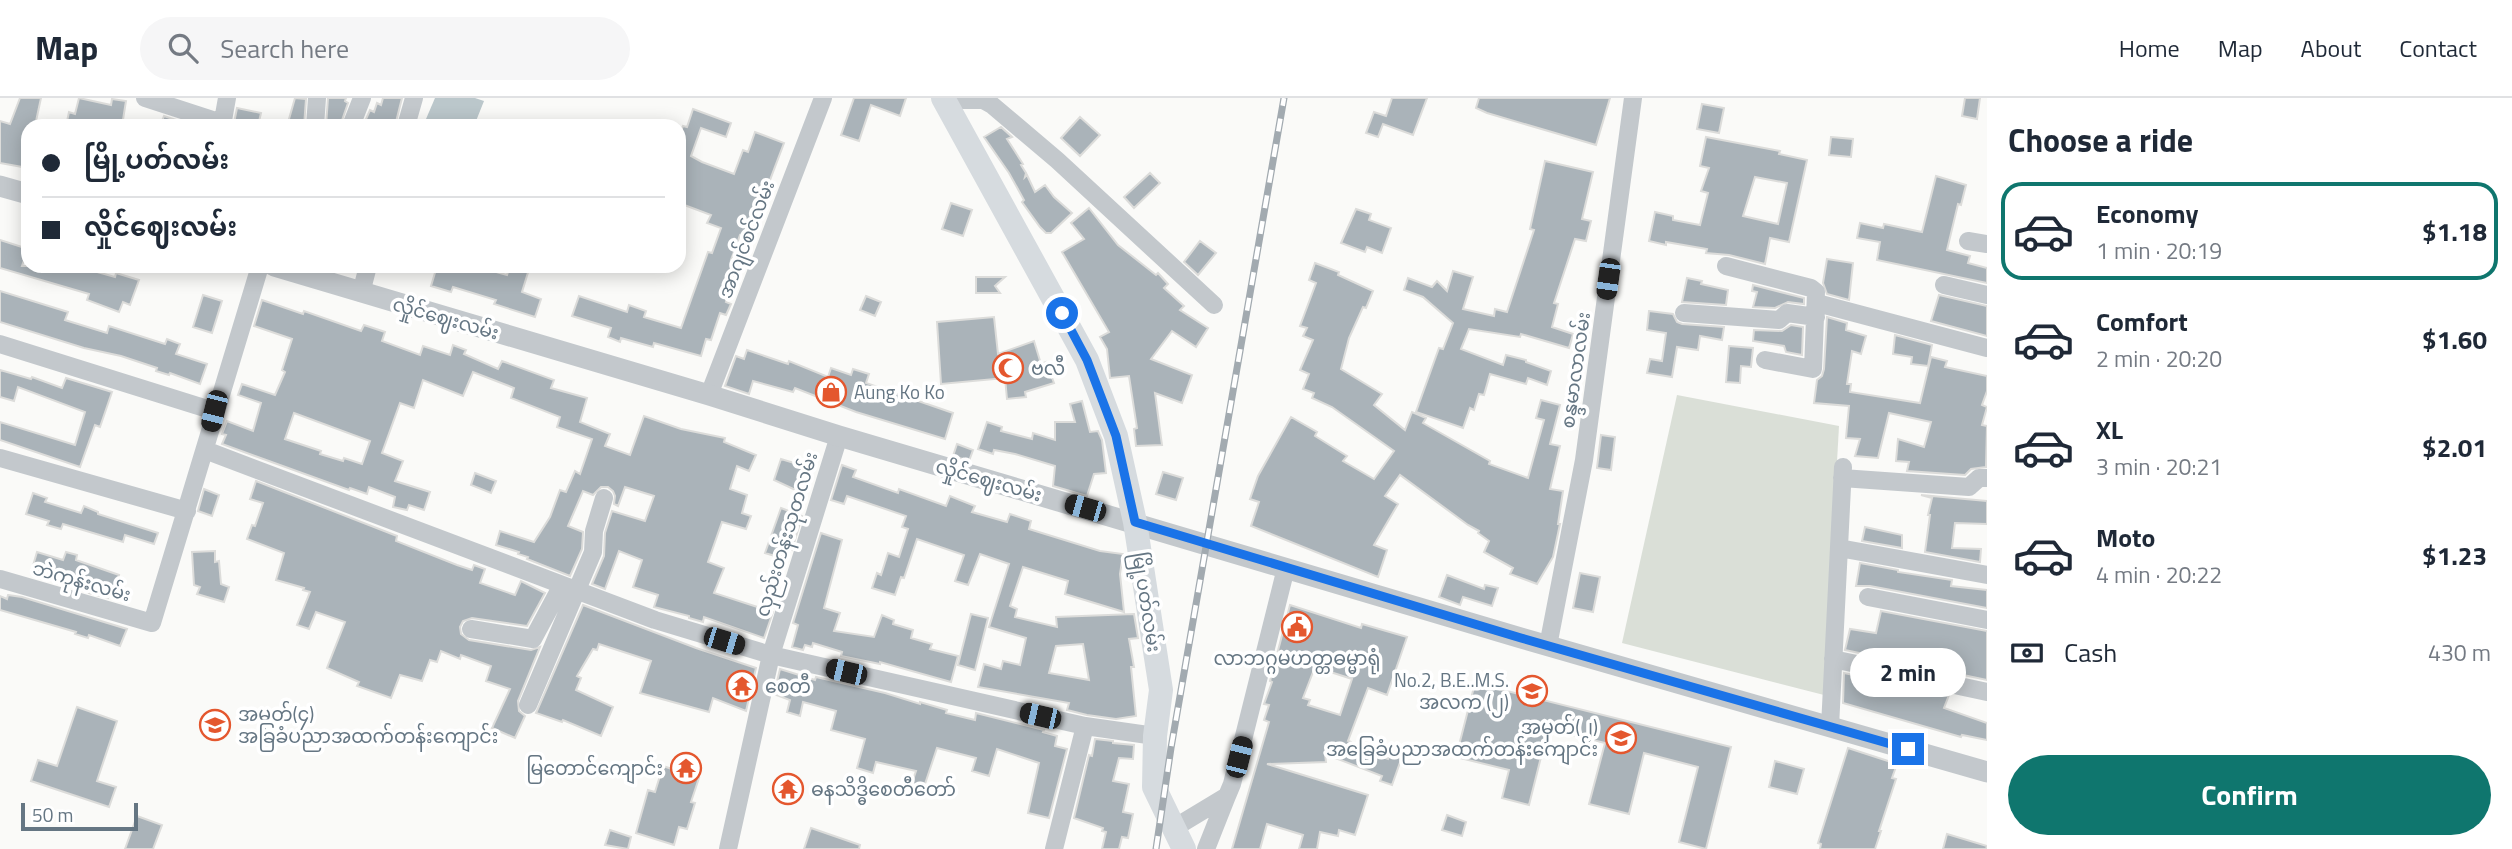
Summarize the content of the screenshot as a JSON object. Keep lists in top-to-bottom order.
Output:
{
  "streets": {
    "main road": ["မြို့ပတ်လမ်း"],
    "street": [
      "အာဂျင်စင်လမ်း",
      "လှိုင်ဈေးလမ်း",
      "စန္ဒမာလာလမ်း",
      "လှည်းတန်းသုတလမ်း",
      "ဘဲကုန်းလမ်း"
    ]
  },
  "crossings": [
    ["အာဂျင်စင်လမ်း", "လှိုင်ဈေးလမ်း"],
    ["လှိုင်ဈေးလမ်း", "စန္ဒမာလာလမ်း"],
    ["လှိုင်ဈေးလမ်း", "လှည်းတန်းသုတလမ်း"],
    ["လှိုင်ဈေးလမ်း", "မြို့ပတ်လမ်း"]
  ],
  "places": {
    "mosque": ["ဗလီ"],
    "shop": ["Aung Ko Ko"],
    "public building": ["လာဘဂ္ဂမဟတ္တဓမ္မာရုံ"],
    "temple": ["စေတီ", "မြတောင်ကျောင်း", "ဓနသိဒ္ဓိစေတီတော်"],
    "school or university": ["No.2, B.E..M.S. အလက (၂)", "အမှတ်(၄) အခြခံပညာအထက်တန်းကျောင်း", "အမှတ်(၂) အခြေခံပညာအထက်တန်းကျောင်း"]
  },
  "scale_bar": "50 m",
  "page": {
    "header": "Map",
    "search": "Search here",
    "nav": [
      "Home",
      "Map",
      "About",
      "Contact"
    ],
    "heading": "Choose a ride",
    "banner": ["မြို့ပတ်လမ်း", "လှိုင်ဈေးလမ်း"],
    "list": [
      {
        "name": "Economy",
        "note": "1 min · 20:19",
        "value": "$1.18"
      },
      {
        "name": "Comfort",
        "note": "2 min · 20:20",
        "value": "$1.60"
      },
      {
        "name": "XL",
        "note": "3 min · 20:21",
        "value": "$2.01"
      },
      {
        "name": "Moto",
        "note": "4 min · 20:22",
        "value": "$1.23"
      }
    ],
    "pay": ["Cash", "430 m"],
    "bubble": "2 min",
    "buttons": "Confirm",
    "scale": "50 m"
  }
}
